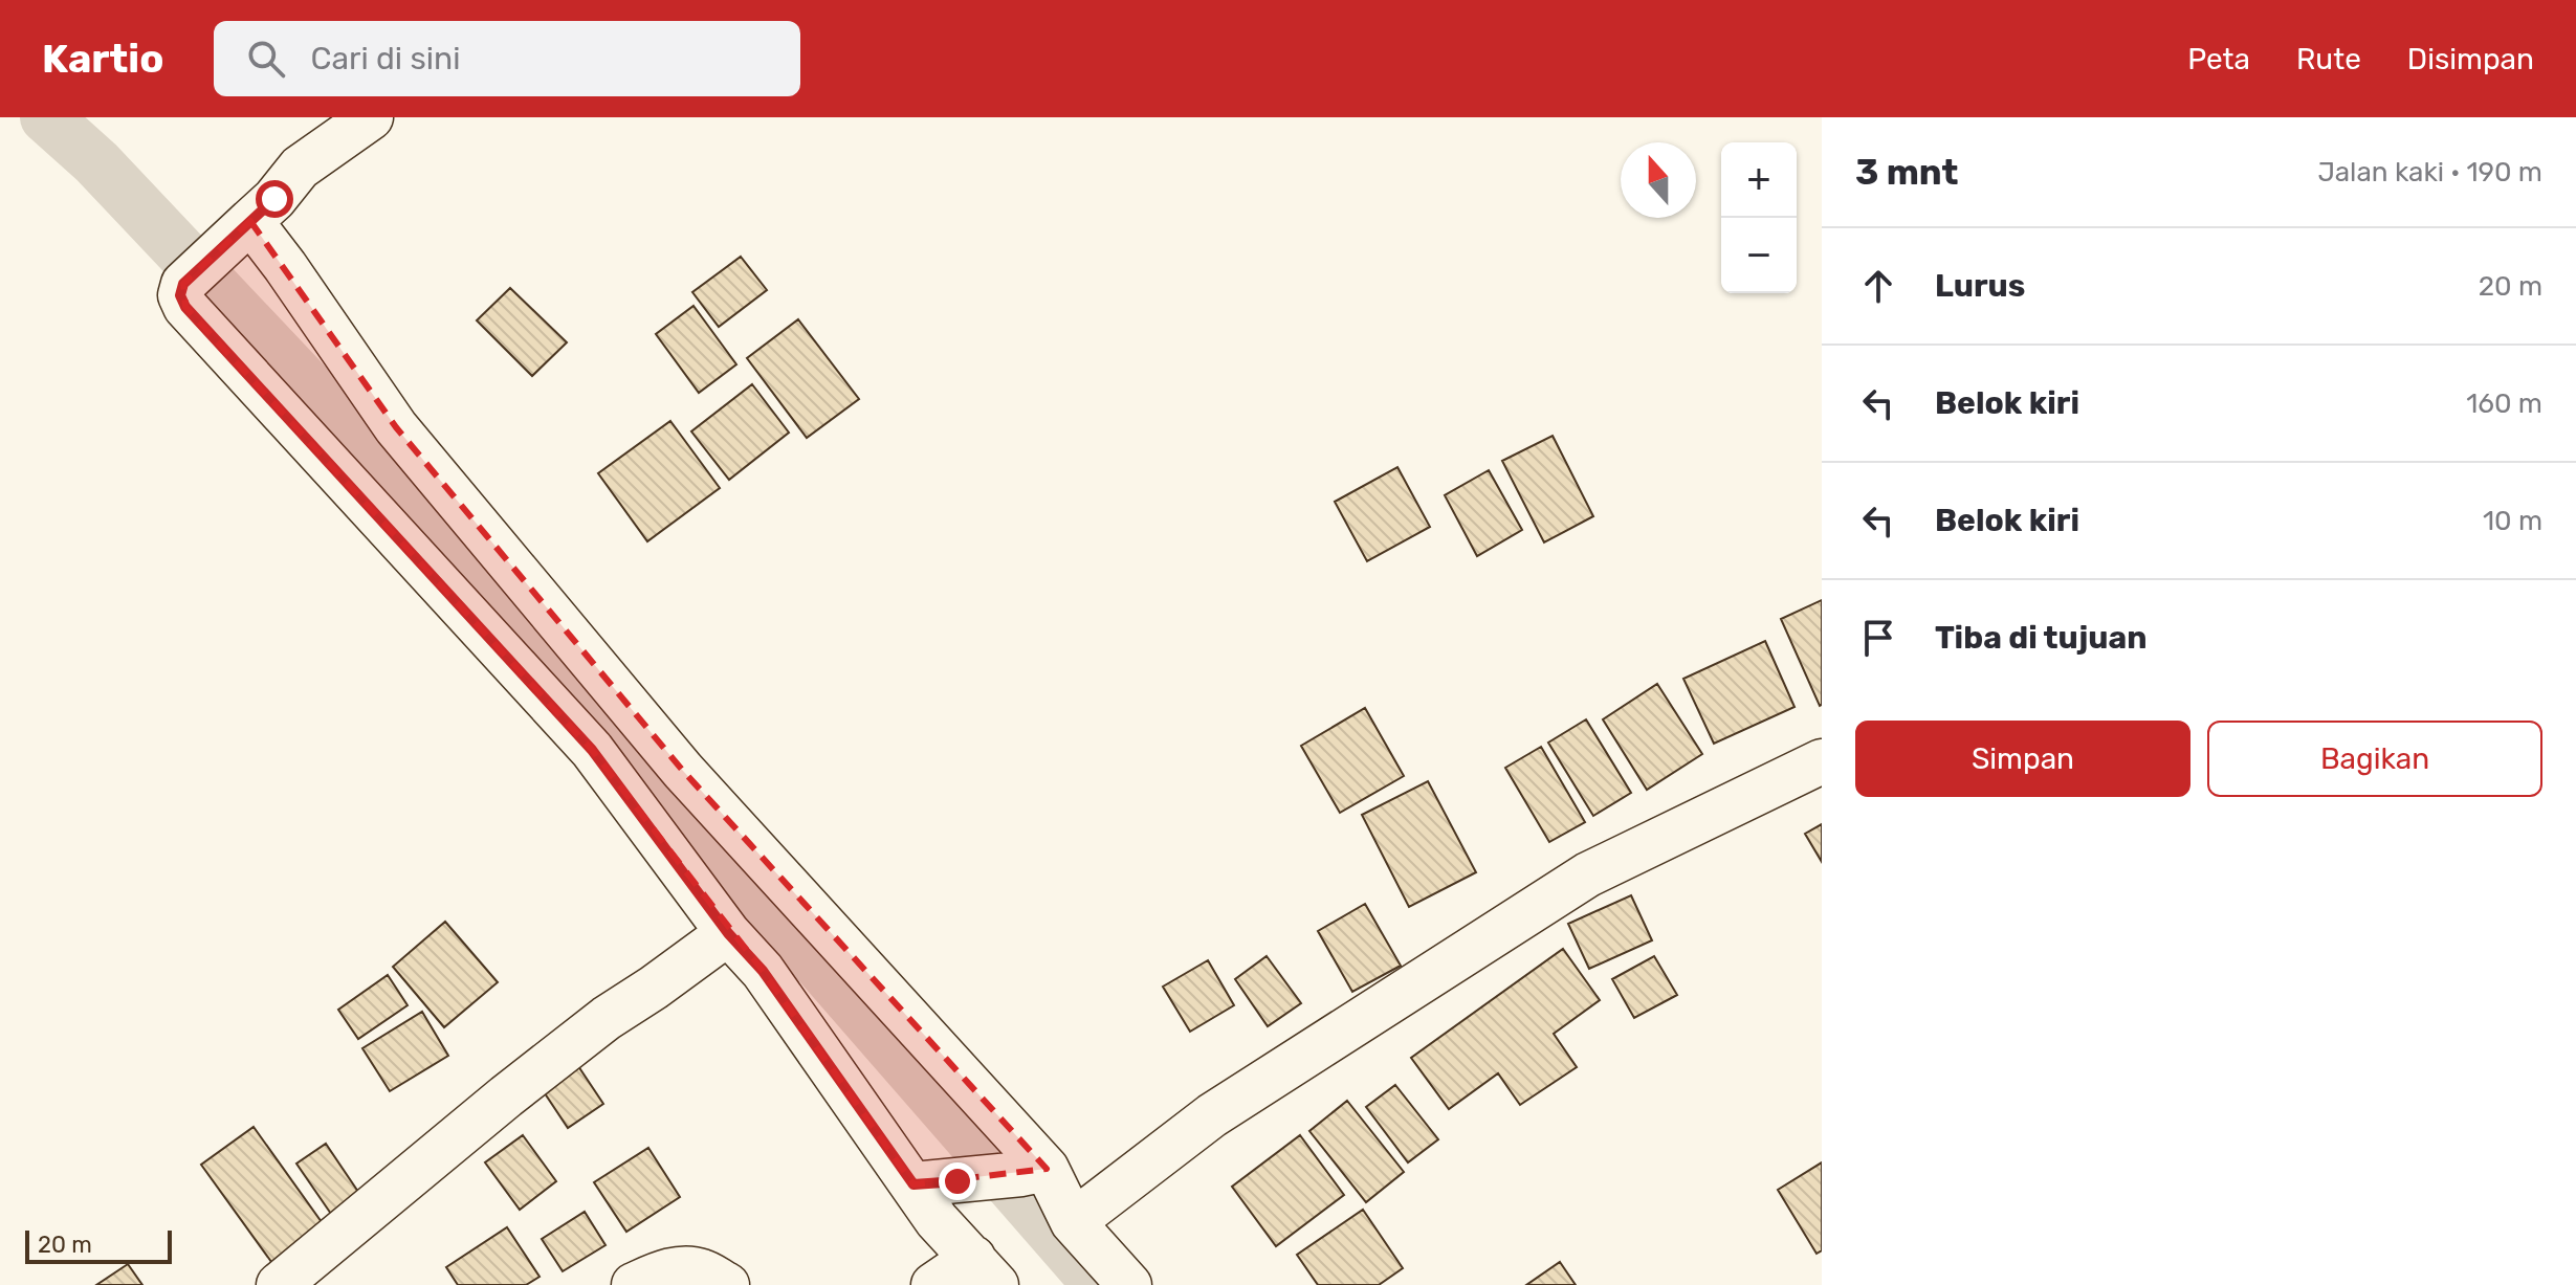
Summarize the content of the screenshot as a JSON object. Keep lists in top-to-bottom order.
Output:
{
  "scale_bar": "20 m",
  "north": "top",
  "page": {
    "header": "Kartio",
    "search": "Cari di sini",
    "nav": ["Peta", "Rute", "Disimpan"],
    "heading": ["3 mnt", "Jalan kaki · 190 m"],
    "map_buttons": ["+", "−"],
    "list": [
      ["Lurus", "20 m"],
      ["Belok kiri", "160 m"],
      ["Belok kiri", "10 m"],
      "Tiba di tujuan"
    ],
    "buttons": ["Simpan", "Bagikan"],
    "scale": "20 m"
  }
}
